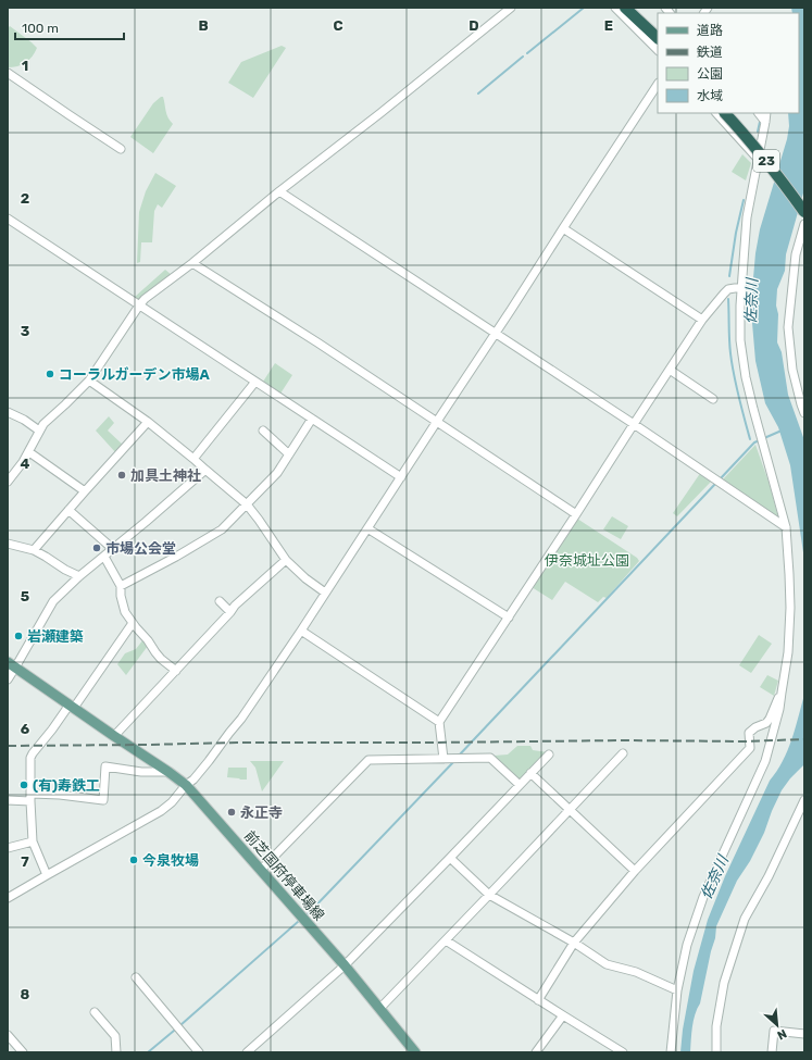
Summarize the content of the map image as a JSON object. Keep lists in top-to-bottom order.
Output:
{
  "streets": {
    "highway": ["23"],
    "main road": ["前芝国府停車場線"]
  },
  "water": ["佐奈川"],
  "parks": ["伊奈城址公園"],
  "places": [
    "コーラルガーデン市場A",
    "加具土神社",
    "市場公会堂",
    "岩瀬建築",
    "(有)寿鉄工",
    "永正寺",
    "今泉牧場"
  ],
  "legend": [
    "道路",
    "鉄道",
    "公園",
    "水域"
  ],
  "scale_bar": "100 m",
  "north": "bottom right",
  "grid": {
    "columns": [
      "B",
      "C",
      "D",
      "E"
    ],
    "rows": [
      "1",
      "2",
      "3",
      "4",
      "5",
      "6",
      "7",
      "8"
    ]
  }
}
